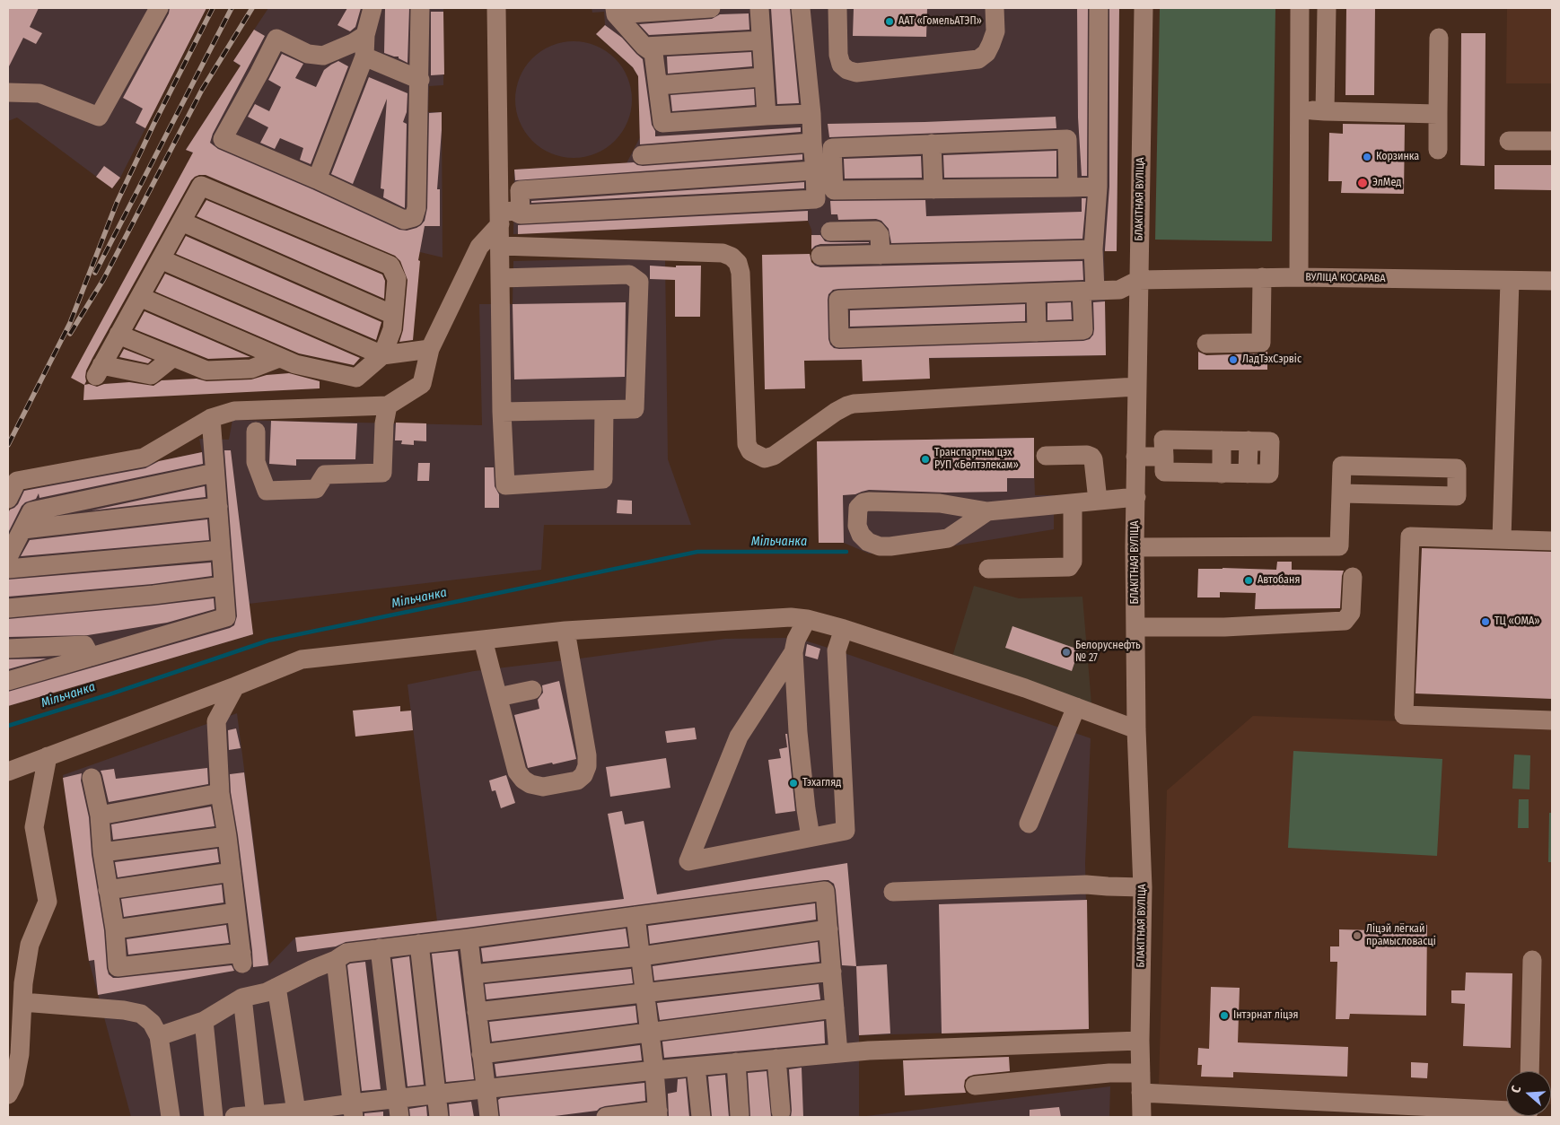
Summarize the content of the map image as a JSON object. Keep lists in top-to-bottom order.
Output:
{
  "streets": {
    "street": ["БЛАКІТНАЯ ВУЛІЦА", "ВУЛІЦА КОСАРАВА"]
  },
  "crossings": [
    ["БЛАКІТНАЯ ВУЛІЦА", "ВУЛІЦА КОСАРАВА"]
  ],
  "water": ["Мільчанка"],
  "places": [
    "ААТ «ГомельАТЭП»",
    "Корзинка",
    "ЭлМед",
    "ЛадТэхСэрвіс",
    "Транспартны цэх РУП «Белтэлекам»",
    "Автобаня",
    "ТЦ «ОМА»",
    "Белоруснефть № 27",
    "Тэхагляд",
    "Ліцэй лёгкай прамысловасці",
    "Інтэрнат ліцэя"
  ],
  "north": "left"
}
